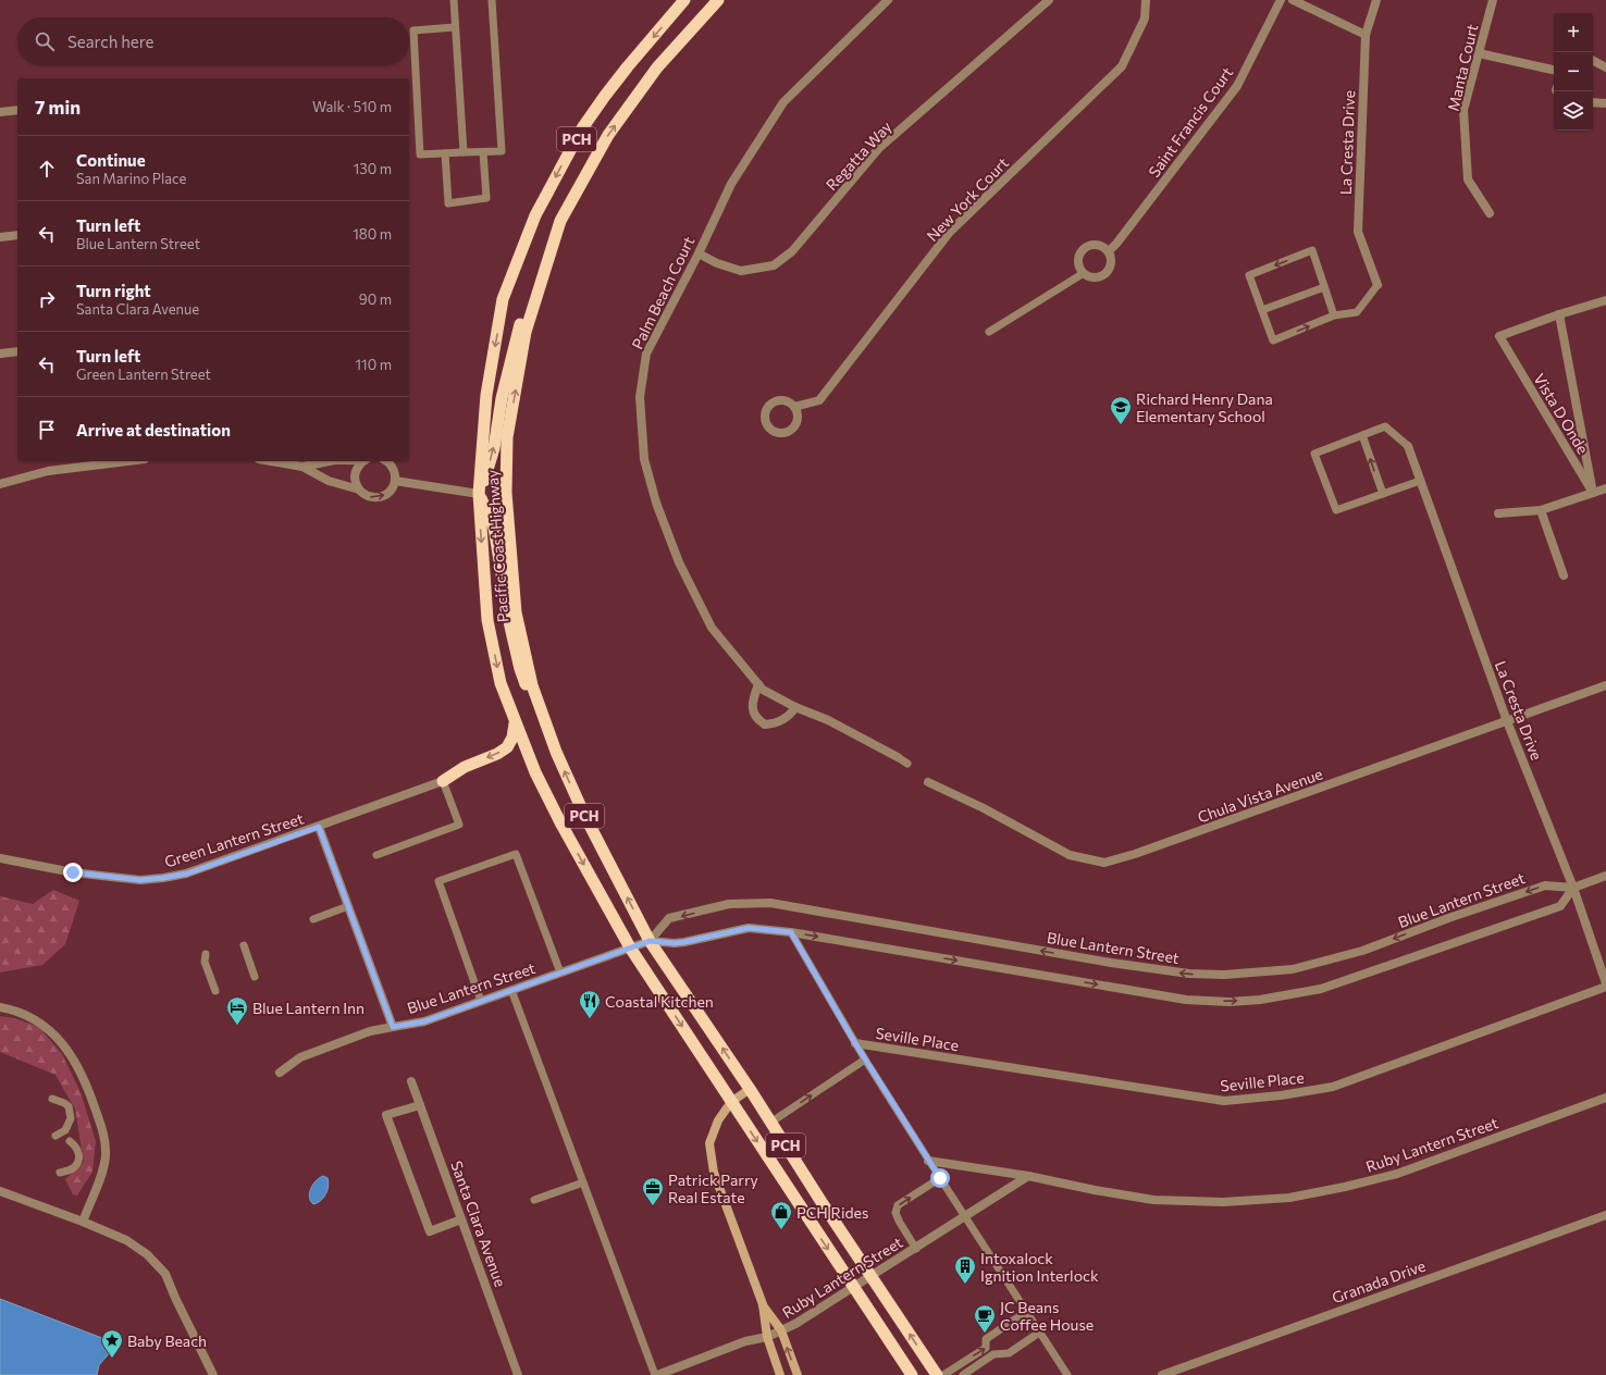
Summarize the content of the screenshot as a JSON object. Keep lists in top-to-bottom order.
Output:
{
  "streets": {
    "highway": ["PCH", "Pacific Coast Highway"],
    "street": [
      "Manta Court",
      "Saint Francis Court",
      "La Cresta Drive",
      "Regatta Way",
      "New York Court",
      "Palm Beach Court",
      "Vista D Onde",
      "Chula Vista Avenue",
      "Green Lantern Street",
      "Blue Lantern Street",
      "Seville Place",
      "Ruby Lantern Street",
      "Santa Clara Avenue",
      "Granada Drive"
    ]
  },
  "crossings": [
    ["La Cresta Drive", "Chula Vista Avenue"],
    ["La Cresta Drive", "Blue Lantern Street"],
    ["Regatta Way", "Palm Beach Court"],
    ["Pacific Coast Highway", "Blue Lantern Street"],
    ["Pacific Coast Highway", "Ruby Lantern Street"]
  ],
  "places": {
    "school or university": ["Richard Henry Dana Elementary School"],
    "restaurant": ["Coastal Kitchen"],
    "hotel": ["Blue Lantern Inn"],
    "office": ["Patrick Parry Real Estate"],
    "shop": ["PCH Rides"],
    "building": ["Intoxalock Ignition Interlock"],
    "cafe": ["JC Beans Coffee House"],
    "place": ["Baby Beach"]
  },
  "page": {
    "map_buttons": ["+", "−"],
    "search": "Search here",
    "heading": ["7 min", "Walk · 510 m"],
    "list": [
      ["Continue", "San Marino Place", "130 m"],
      ["Turn left", "Blue Lantern Street", "180 m"],
      ["Turn right", "Santa Clara Avenue", "90 m"],
      ["Turn left", "Green Lantern Street", "110 m"],
      "Arrive at destination"
    ]
  }
}
